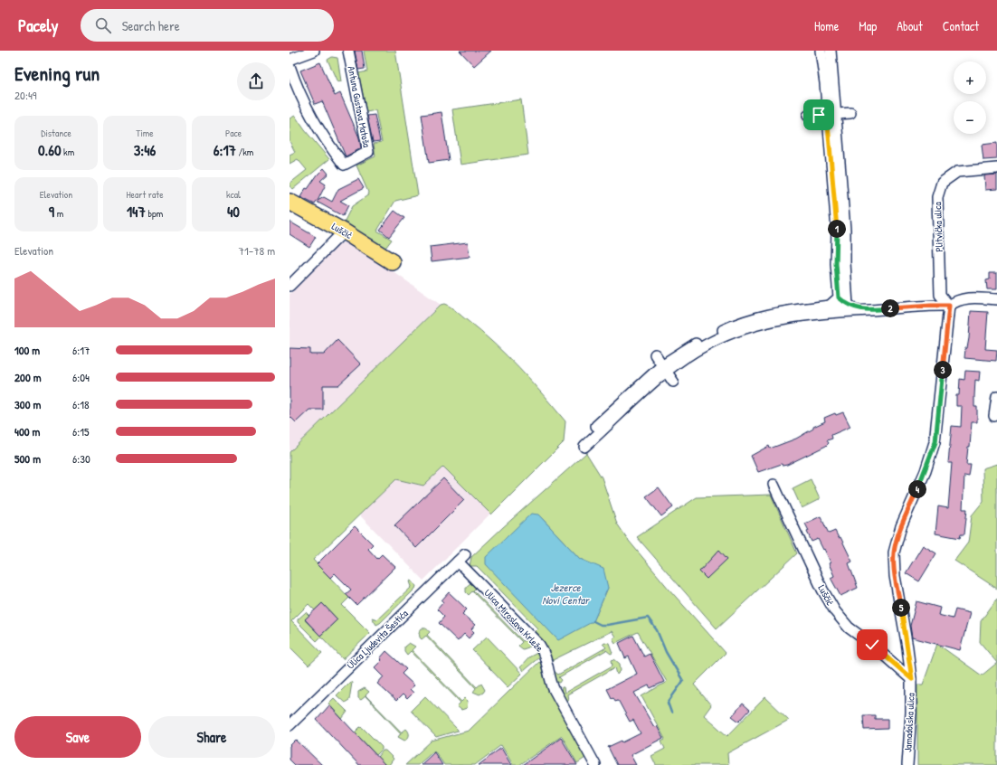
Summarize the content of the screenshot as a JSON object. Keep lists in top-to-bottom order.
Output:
{
  "streets": {
    "main road": ["Luščić"],
    "street": [
      "Antuna Gustava Matoša",
      "Plitvička ulica",
      "Ulica Miroslava Krleže",
      "Ulica Ljudevita Šestića",
      "Jamadolska ulica"
    ]
  },
  "crossings": [
    ["Plitvička ulica", "Jamadolska ulica"],
    ["Luščić", "Jamadolska ulica"],
    ["Ulica Miroslava Krleže", "Ulica Ljudevita Šestića"]
  ],
  "water": ["Jezerce Novi Centar"],
  "page": {
    "header": "Pacely",
    "search": "Search here",
    "nav": [
      "Home",
      "Map",
      "About",
      "Contact"
    ],
    "heading": ["Evening run", "20:49"],
    "map_buttons": ["+", "−"],
    "stats": [
      ["Distance", "0.60 km"],
      ["Time", "3:46"],
      ["Pace", "6:17 /km"],
      ["Elevation", "9 m"],
      ["Heart rate", "147 bpm"],
      ["kcal", "40"]
    ],
    "pins": [
      "1",
      "2",
      "3",
      "4",
      "5"
    ],
    "chart": ["Elevation", "71–78 m"],
    "list": [
      {
        "name": "100 m",
        "note": "6:17"
      },
      {
        "name": "200 m",
        "note": "6:04"
      },
      {
        "name": "300 m",
        "note": "6:18"
      },
      {
        "name": "400 m",
        "note": "6:15"
      },
      {
        "name": "500 m",
        "note": "6:30"
      }
    ],
    "buttons": ["Save", "Share"]
  }
}
